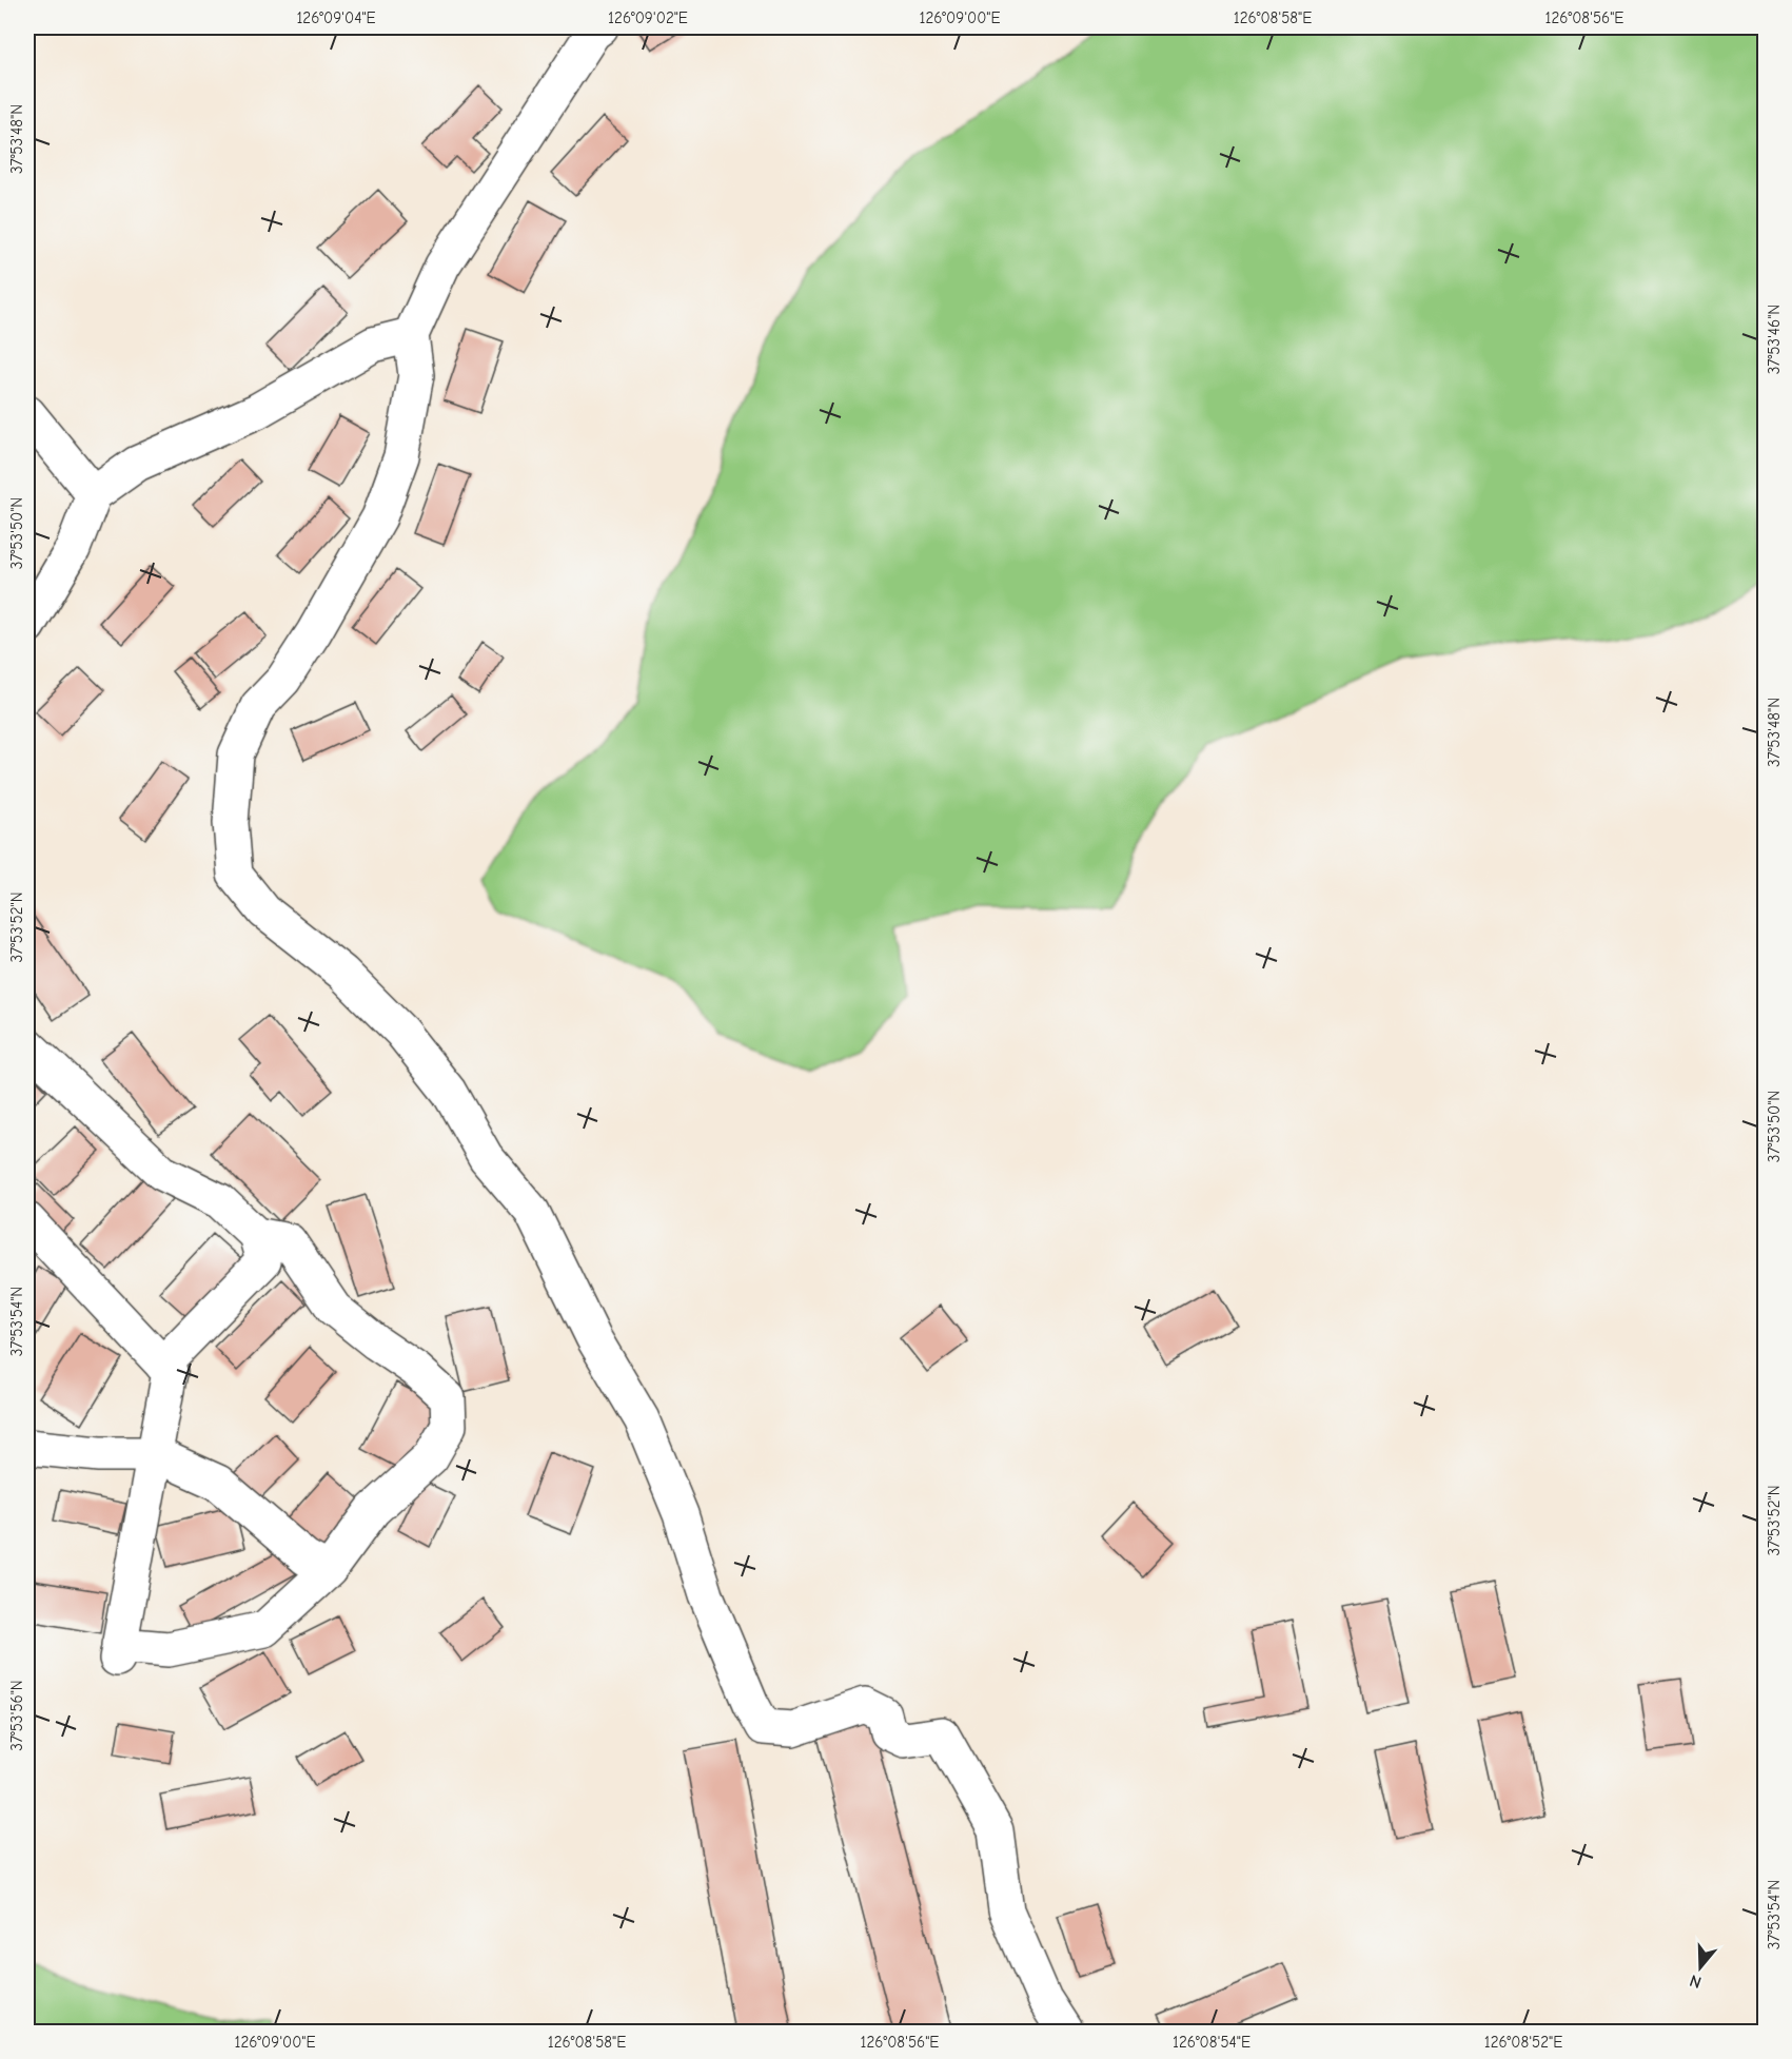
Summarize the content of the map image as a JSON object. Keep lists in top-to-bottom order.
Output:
{
  "north": "bottom",
  "coordinates": [
    "126°09'04\"E",
    "126°09'02\"E",
    "126°09'00\"E",
    "126°08'58\"E",
    "126°08'56\"E",
    "37°53'48\"N",
    "37°53'46\"N",
    "37°53'50\"N",
    "37°53'52\"N",
    "37°53'54\"N",
    "37°53'56\"N",
    "126°08'54\"E",
    "126°08'52\"E"
  ]
}
